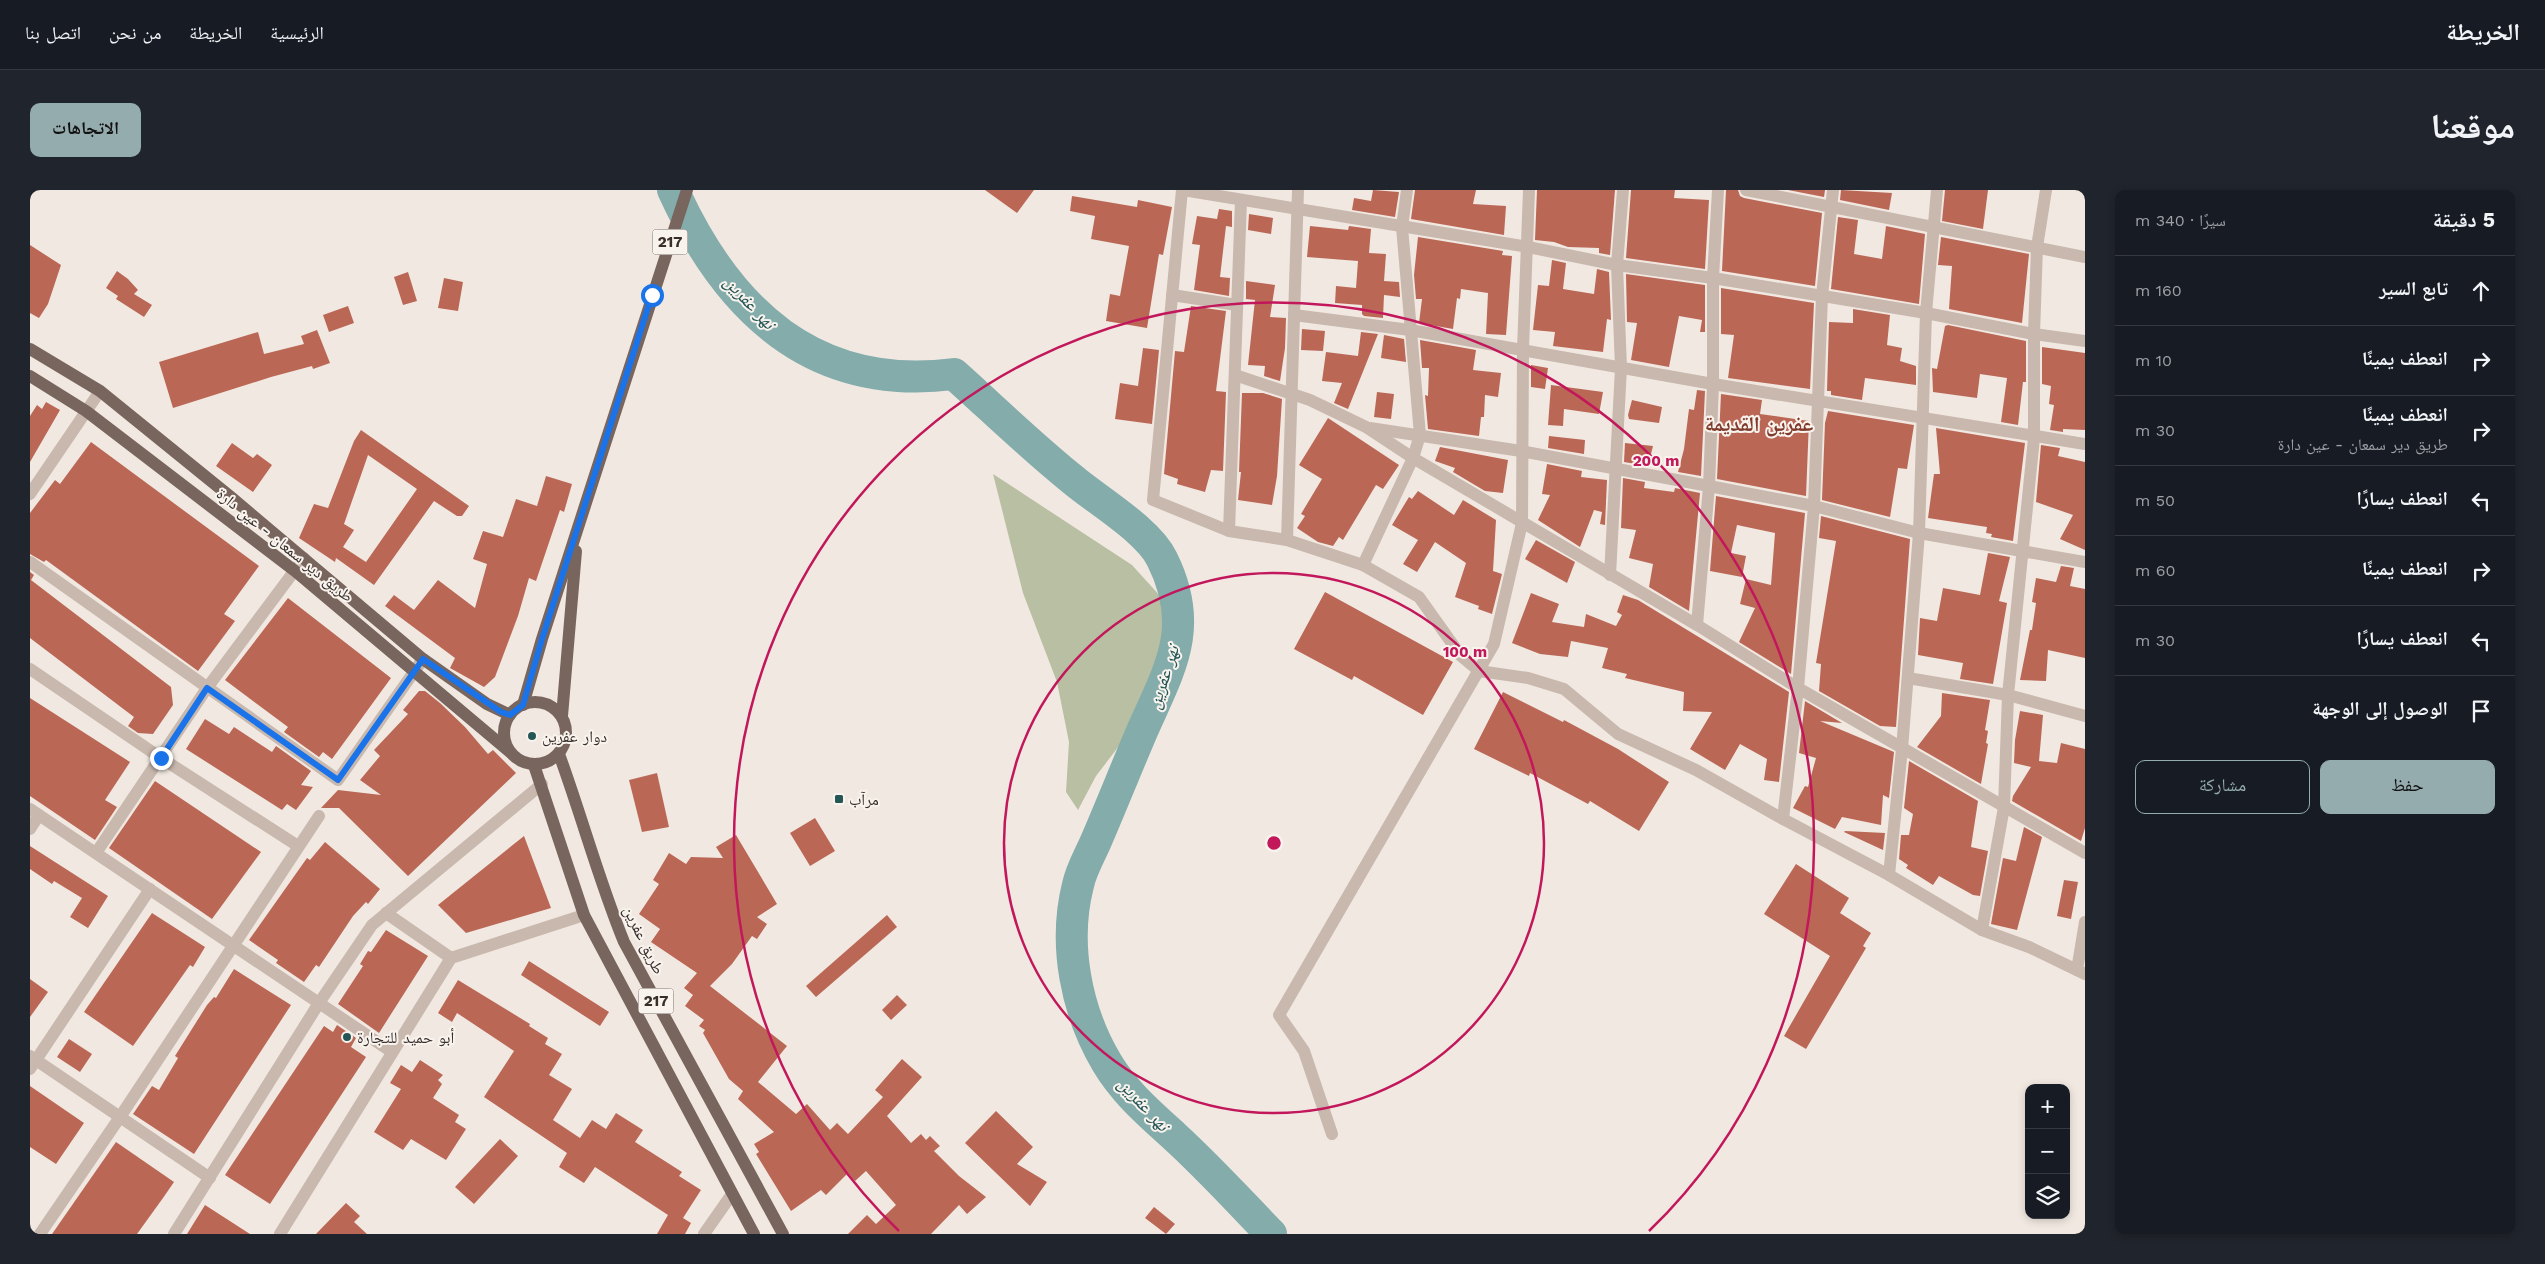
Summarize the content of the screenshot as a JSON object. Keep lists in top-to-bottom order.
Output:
{
  "streets": {
    "main road": ["217", "طريق دير سمعان - عين دارة", "طريق عفرين"]
  },
  "crossings": [
    ["217", "طريق دير سمعان - عين دارة"],
    ["217", "طريق عفرين"],
    ["طريق دير سمعان - عين دارة", "طريق عفرين"]
  ],
  "districts": ["عفرين القديمة"],
  "water": ["نهر عفرين"],
  "places": {
    "other": ["دوار عفرين", "أبو حميد للتجارة"],
    "transit": ["مرآب"]
  },
  "page": {
    "header": "الخريطة",
    "nav": [
      "الرئيسية",
      "الخريطة",
      "من نحن",
      "اتصل بنا"
    ],
    "title": "موقعنا",
    "buttons": [
      "الاتجاهات",
      ["حفظ", "مشاركة"]
    ],
    "heading": ["5 دقيقة", "سيرًا · 340 m"],
    "list": [
      ["تابع السير", "160 m"],
      ["انعطف يمينًا", "10 m"],
      ["انعطف يمينًا", "طريق دير سمعان - عين دارة", "30 m"],
      ["انعطف يسارًا", "50 m"],
      ["انعطف يمينًا", "60 m"],
      ["انعطف يسارًا", "30 m"],
      "الوصول إلى الوجهة"
    ],
    "map_buttons": ["+", "−"]
  },
  "rings": ["200 m", "100 m"]
}
